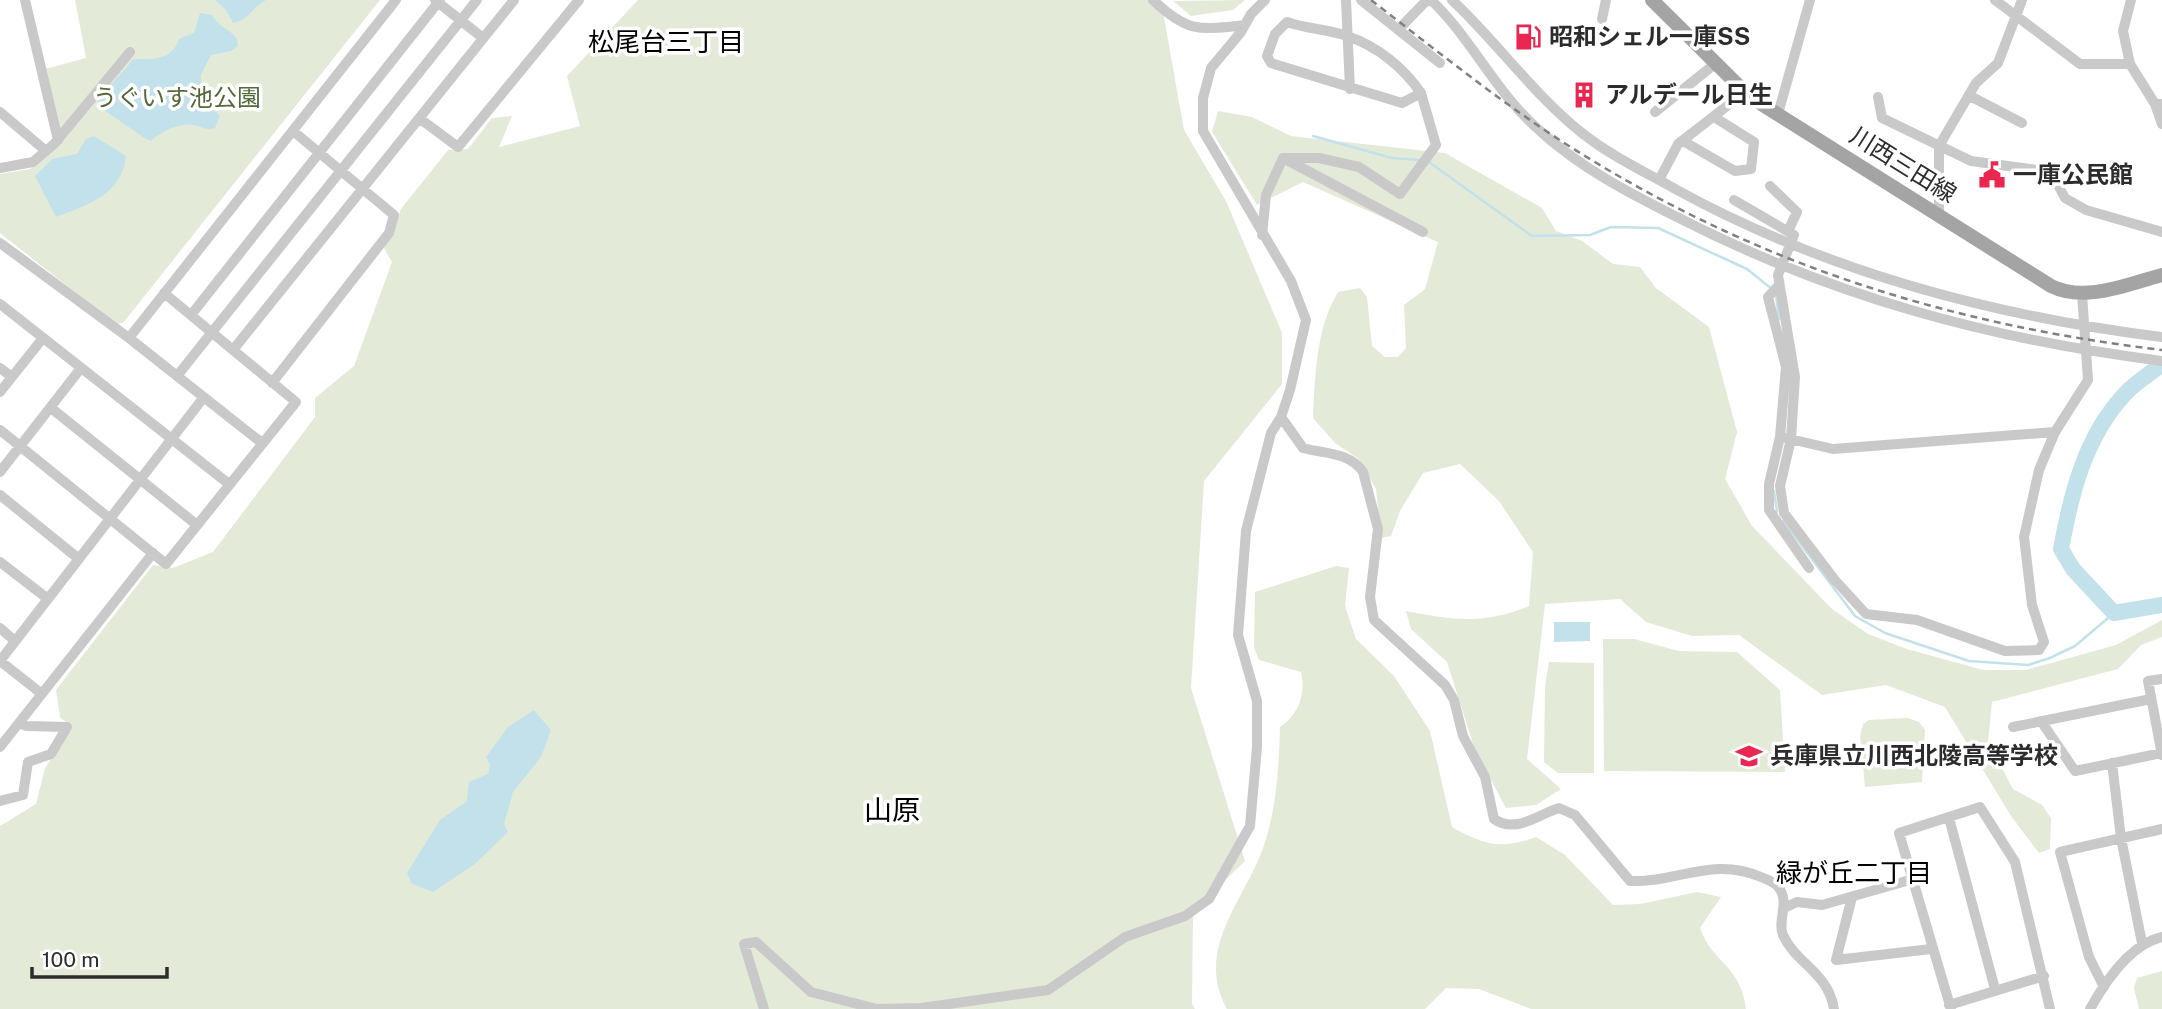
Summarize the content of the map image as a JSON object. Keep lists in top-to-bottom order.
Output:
{
  "streets": {
    "main road": ["川西三田線"]
  },
  "districts": ["松尾台三丁目", "山原", "緑が丘二丁目"],
  "parks": ["うぐいす池公園"],
  "places": {
    "fuel station": ["昭和シェル一庫SS"],
    "building": ["アルデール日生"],
    "public building": ["一庫公民館"],
    "school or university": ["兵庫県立川西北陵高等学校"]
  },
  "scale_bar": "100 m"
}
